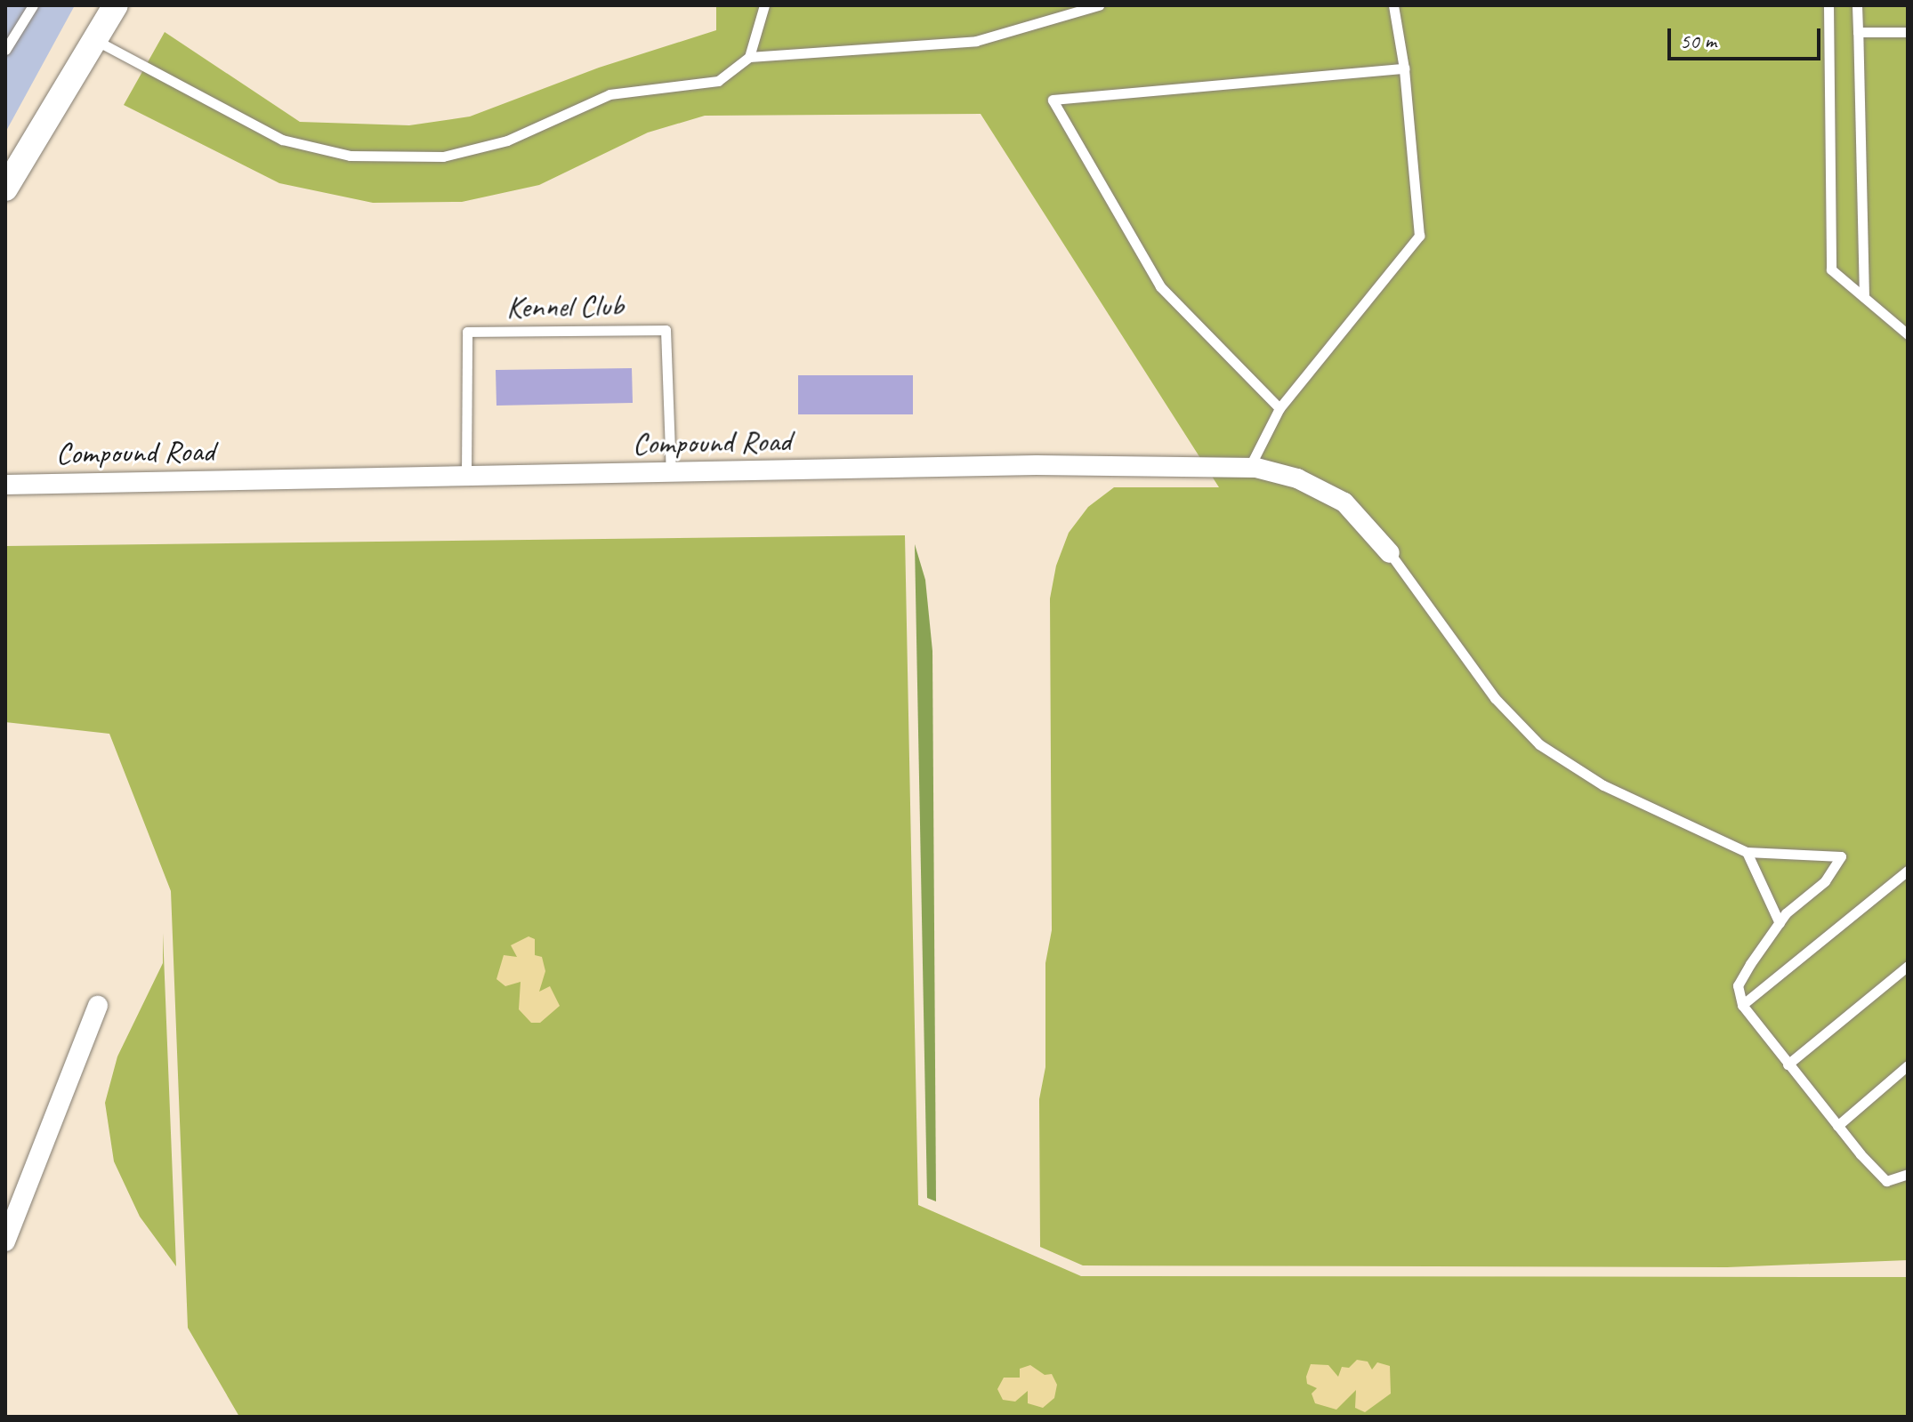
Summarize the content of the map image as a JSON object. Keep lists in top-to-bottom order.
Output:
{
  "streets": {
    "street": ["Compound Road"],
    "lane": ["Kennel Club"]
  },
  "crossings": [
    ["Kennel Club", "Compound Road"]
  ],
  "scale_bar": "50 m"
}
